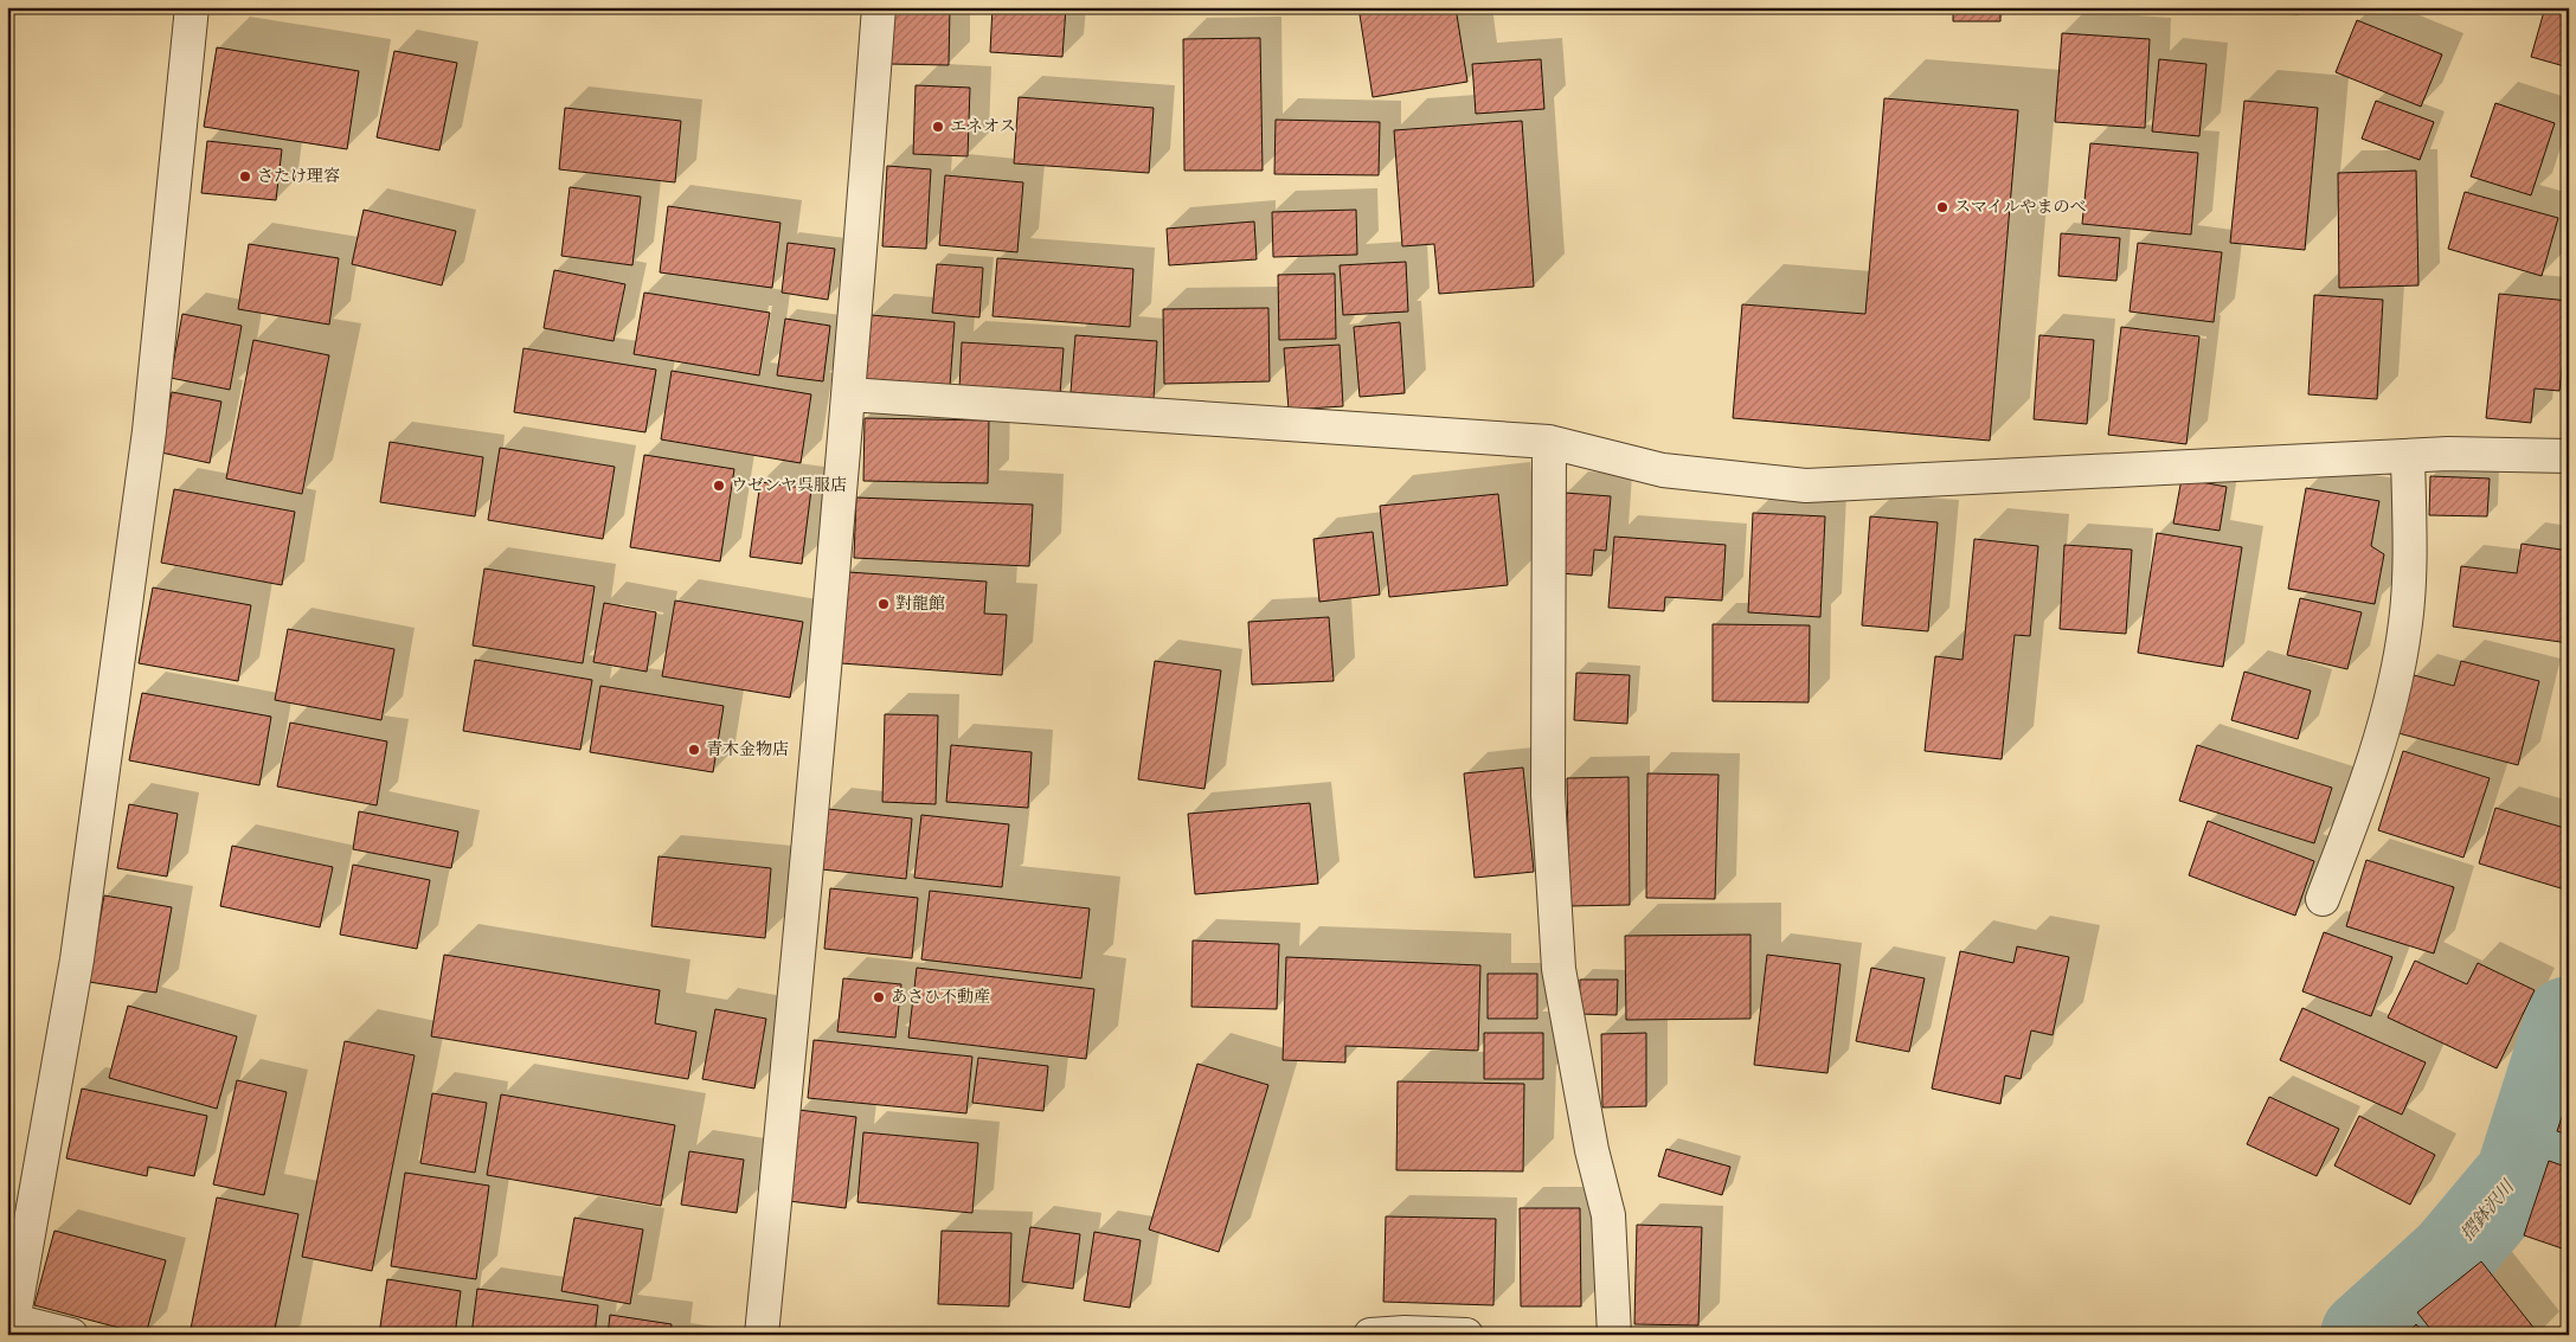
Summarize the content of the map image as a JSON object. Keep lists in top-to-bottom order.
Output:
{
  "water": ["摺鉢沢川"],
  "places": [
    "エネオス",
    "さたけ理容",
    "スマイルやまのべ",
    "ウゼンヤ呉服店",
    "對龍館",
    "青木金物店",
    "あさひ不動産"
  ]
}
